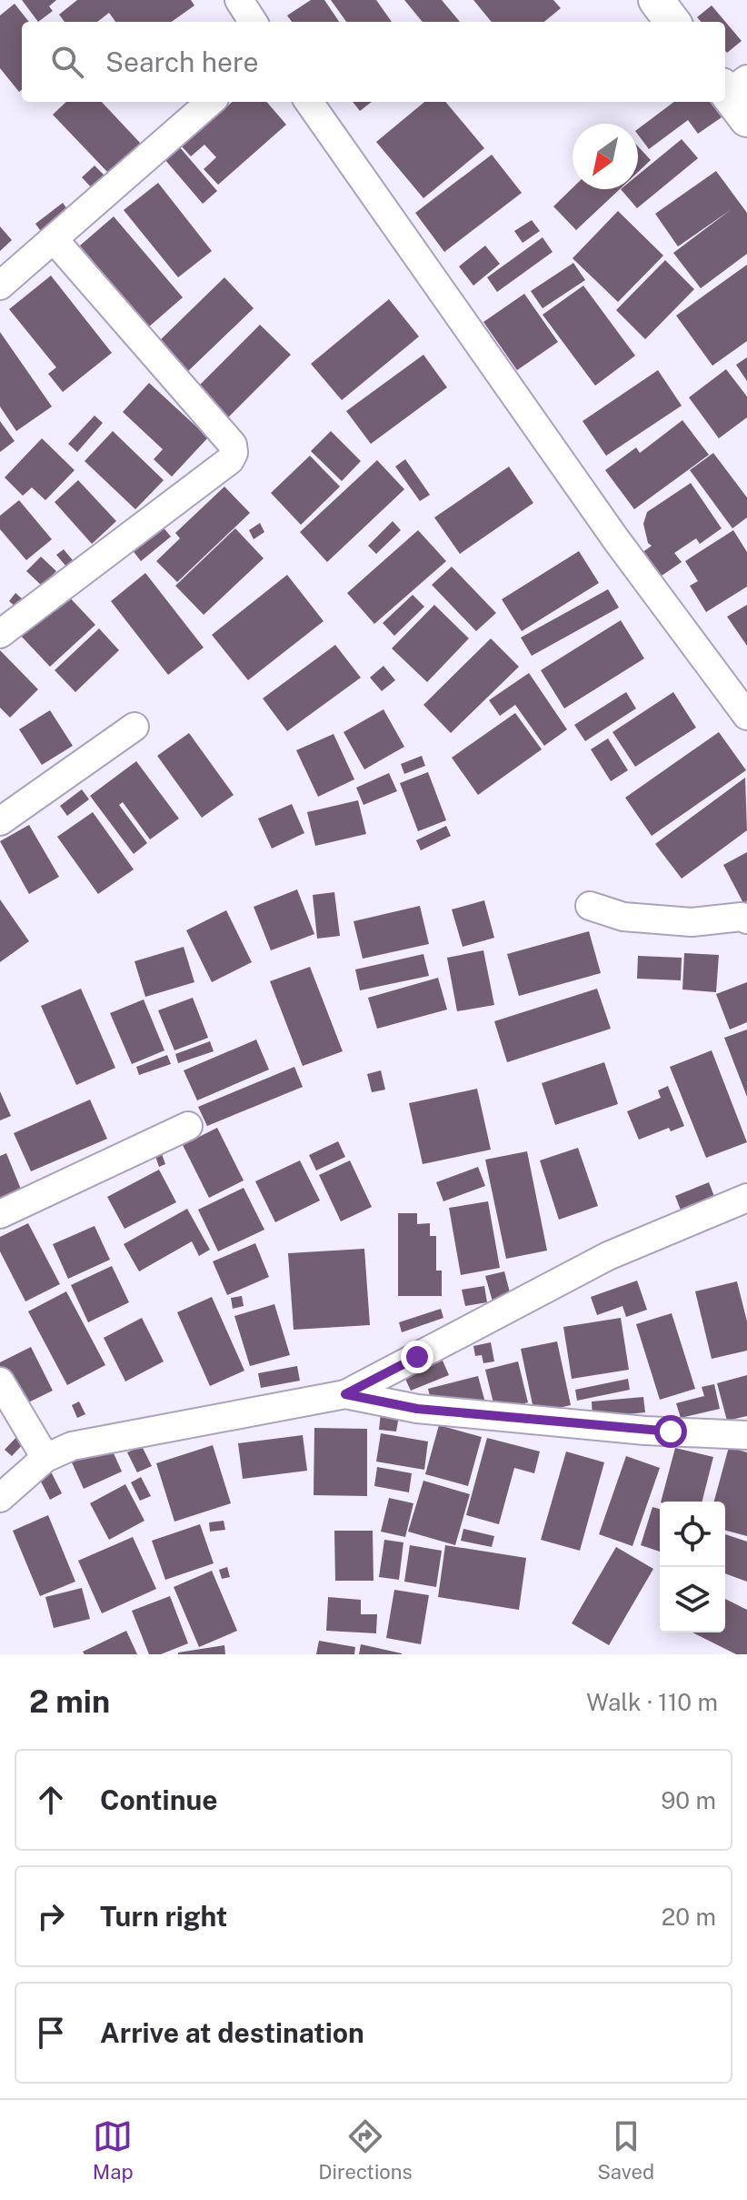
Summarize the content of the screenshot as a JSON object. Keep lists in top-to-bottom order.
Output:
{
  "north": "bottom left",
  "page": {
    "search": "Search here",
    "heading": ["2 min", "Walk · 110 m"],
    "list": [
      ["Continue", "90 m"],
      ["Turn right", "20 m"],
      "Arrive at destination"
    ],
    "nav": ["Map", "Directions", "Saved"]
  }
}
